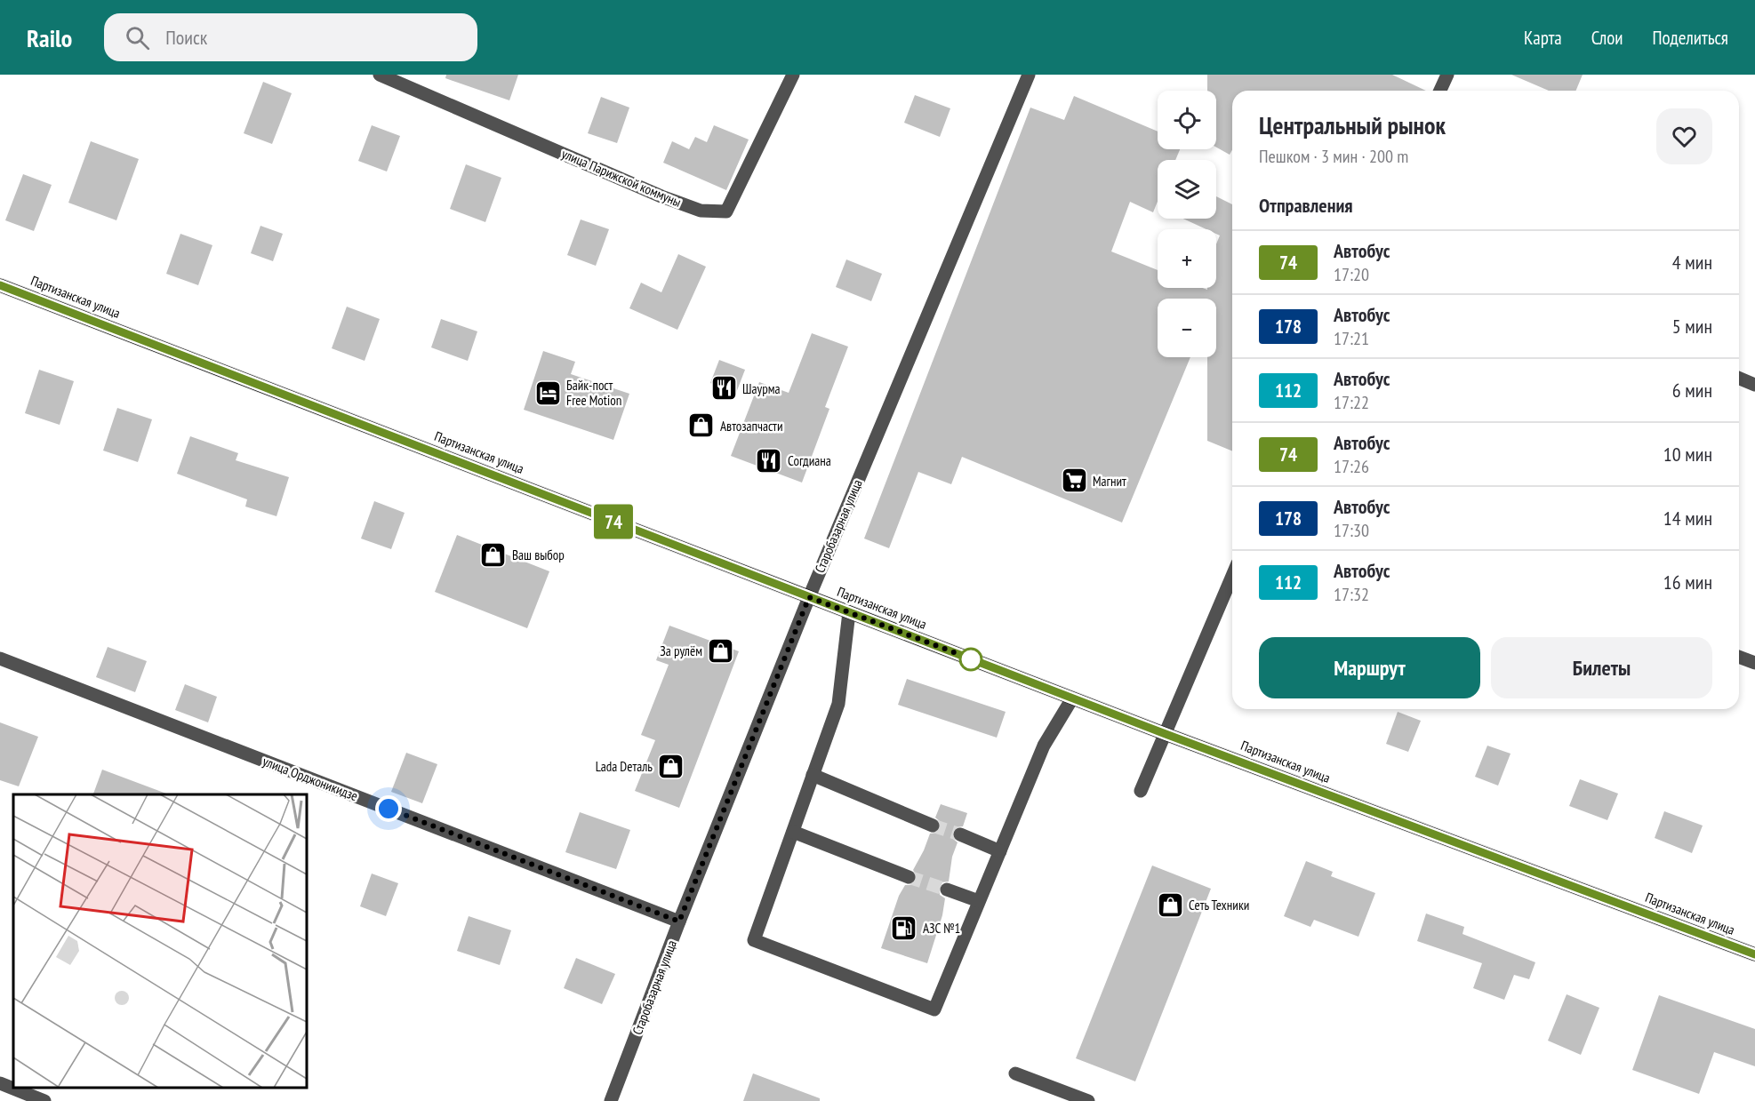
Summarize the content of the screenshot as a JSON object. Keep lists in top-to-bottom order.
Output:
{
  "streets": {
    "main road": ["Партизанская улица"],
    "street": ["улица Парижской коммуны", "Старобазарная улица", "улица Орджоникидзе"]
  },
  "crossings": [
    ["Партизанская улица", "Старобазарная улица"],
    ["Старобазарная улица", "улица Орджоникидзе"]
  ],
  "places": {
    "restaurant": ["Шаурма", "Согдиана"],
    "hotel": ["Байк-пост Free Motion"],
    "shop": [
      "Автозапчасти",
      "Ваш выбор",
      "За рулём",
      "Lada Dеталь",
      "Сеть Техники"
    ],
    "supermarket": ["Магнит"],
    "fuel station": ["АЗС №1"]
  },
  "lines": ["bus line 74"],
  "page": {
    "header": "Railo",
    "search": "Поиск",
    "nav": ["Карта", "Слои", "Поделиться"],
    "on_map": "74",
    "map_buttons": ["+", "−"],
    "heading": [
      ["Центральный рынок", "Пешком · 3 мин · 200 m"],
      "Отправления"
    ],
    "list": [
      {
        "mark": "74",
        "name": "Автобус",
        "note": "17:20",
        "value": "4 мин"
      },
      {
        "mark": "178",
        "name": "Автобус",
        "note": "17:21",
        "value": "5 мин"
      },
      {
        "mark": "112",
        "name": "Автобус",
        "note": "17:22",
        "value": "6 мин"
      },
      {
        "mark": "74",
        "name": "Автобус",
        "note": "17:26",
        "value": "10 мин"
      },
      {
        "mark": "178",
        "name": "Автобус",
        "note": "17:30",
        "value": "14 мин"
      },
      {
        "mark": "112",
        "name": "Автобус",
        "note": "17:32",
        "value": "16 мин"
      }
    ],
    "buttons": ["Маршрут", "Билеты"]
  }
}
